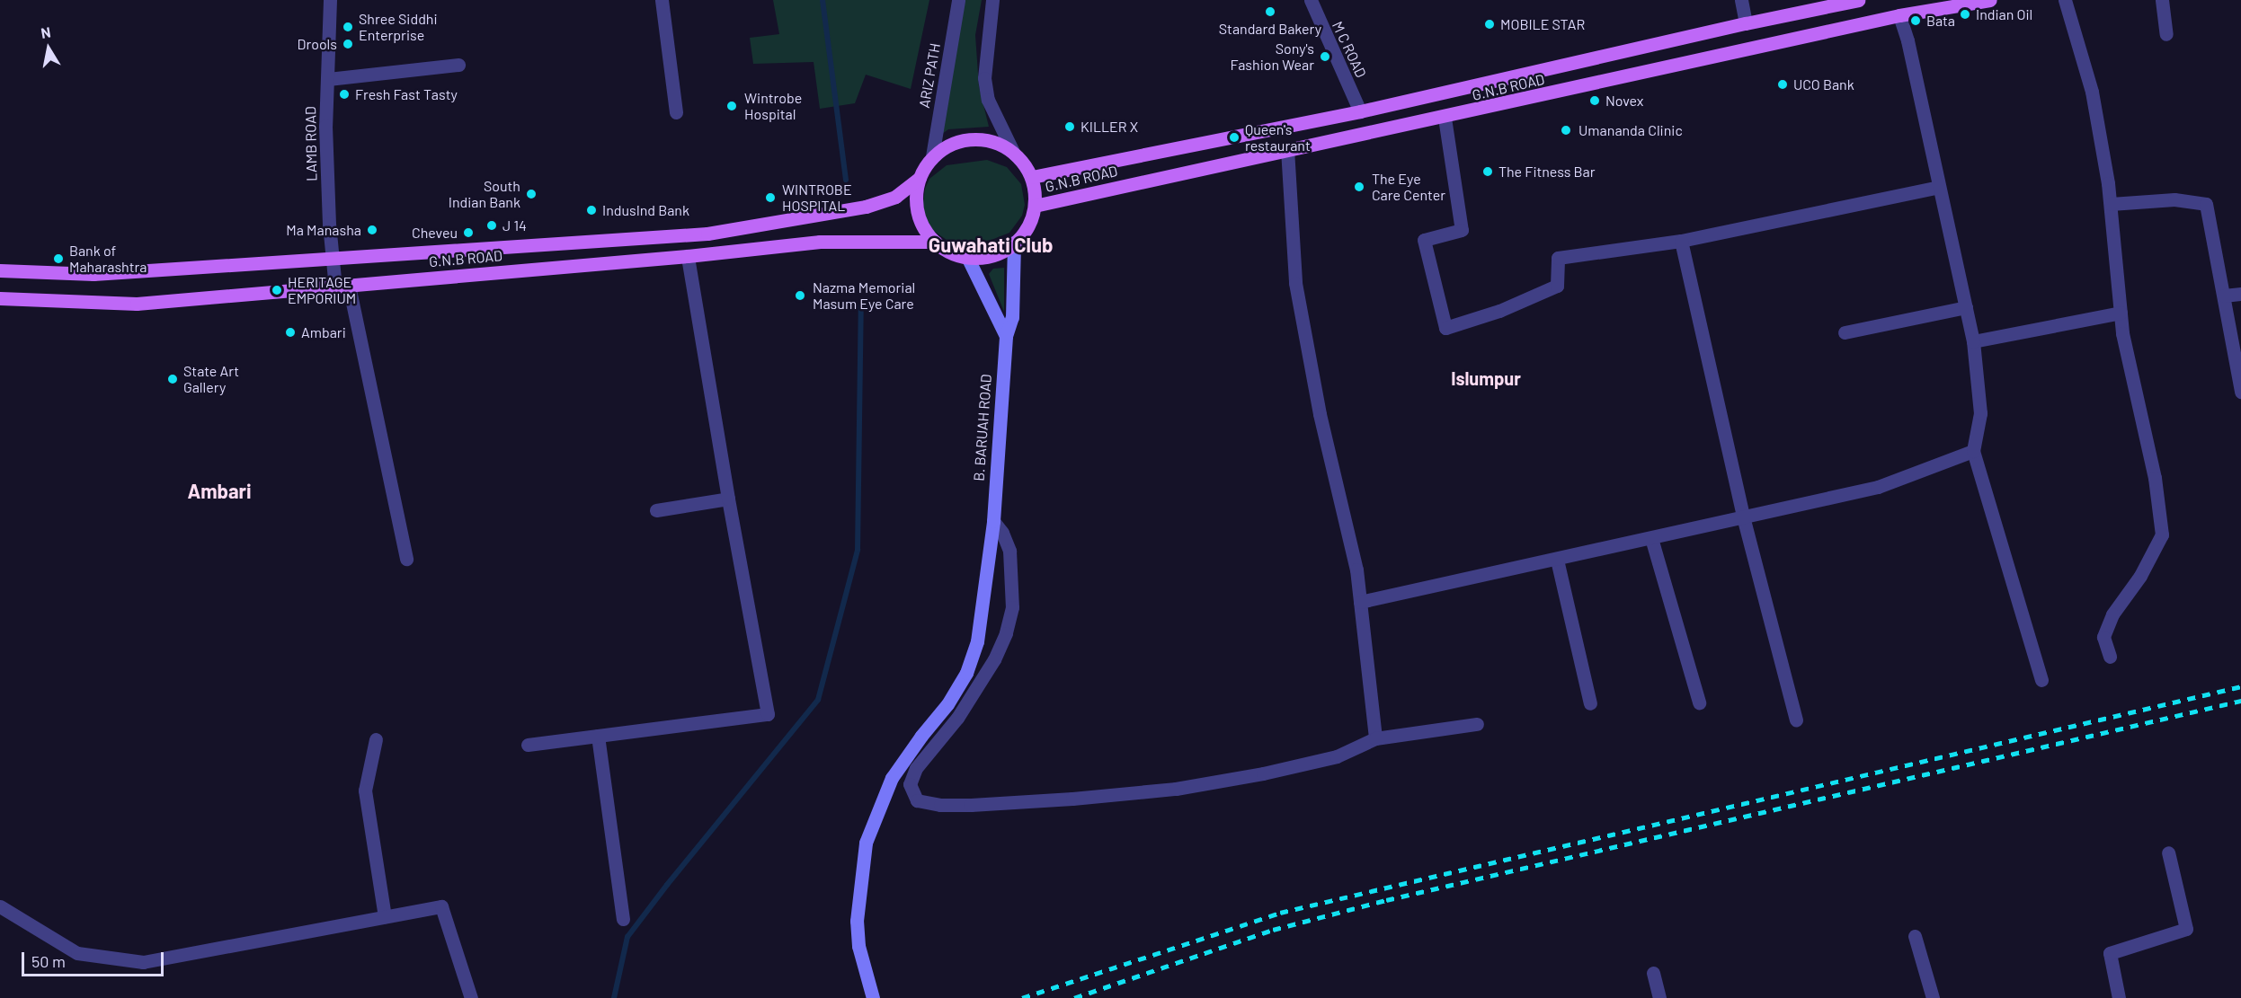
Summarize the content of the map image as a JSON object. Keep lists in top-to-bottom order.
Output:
{
  "streets": {
    "main road": ["G.N.B ROAD", "B. BARUAH ROAD"],
    "street": ["M C ROAD", "ARIZ PATH", "LAMB ROAD"]
  },
  "crossings": [
    ["M C ROAD", "G.N.B ROAD"],
    ["ARIZ PATH", "G.N.B ROAD"],
    ["ARIZ PATH", "B. BARUAH ROAD"],
    ["G.N.B ROAD", "LAMB ROAD"],
    ["G.N.B ROAD", "B. BARUAH ROAD"]
  ],
  "districts": ["Guwahati Club", "Islumpur", "Ambari"],
  "places": [
    "Standard Bakery",
    "Indian Oil",
    "Bata",
    "MOBILE STAR",
    "Shree Siddhi Enterprise",
    "Drools",
    "Sony's Fashion Wear",
    "UCO Bank",
    "Fresh Fast Tasty",
    "Novex",
    "Wintrobe Hospital",
    "KILLER X",
    "Umananda Clinic",
    "Queen's restaurant",
    "The Fitness Bar",
    "The Eye Care Center",
    "South Indian Bank",
    "WINTROBE HOSPITAL",
    "IndusInd Bank",
    "J 14",
    "Ma Manasha",
    "Cheveu",
    "Bank of Maharashtra",
    "HERITAGE EMPORIUM",
    "Nazma Memorial Masum Eye Care",
    "Ambari",
    "State Art Gallery"
  ],
  "scale_bar": "50 m",
  "north": "top"
}
